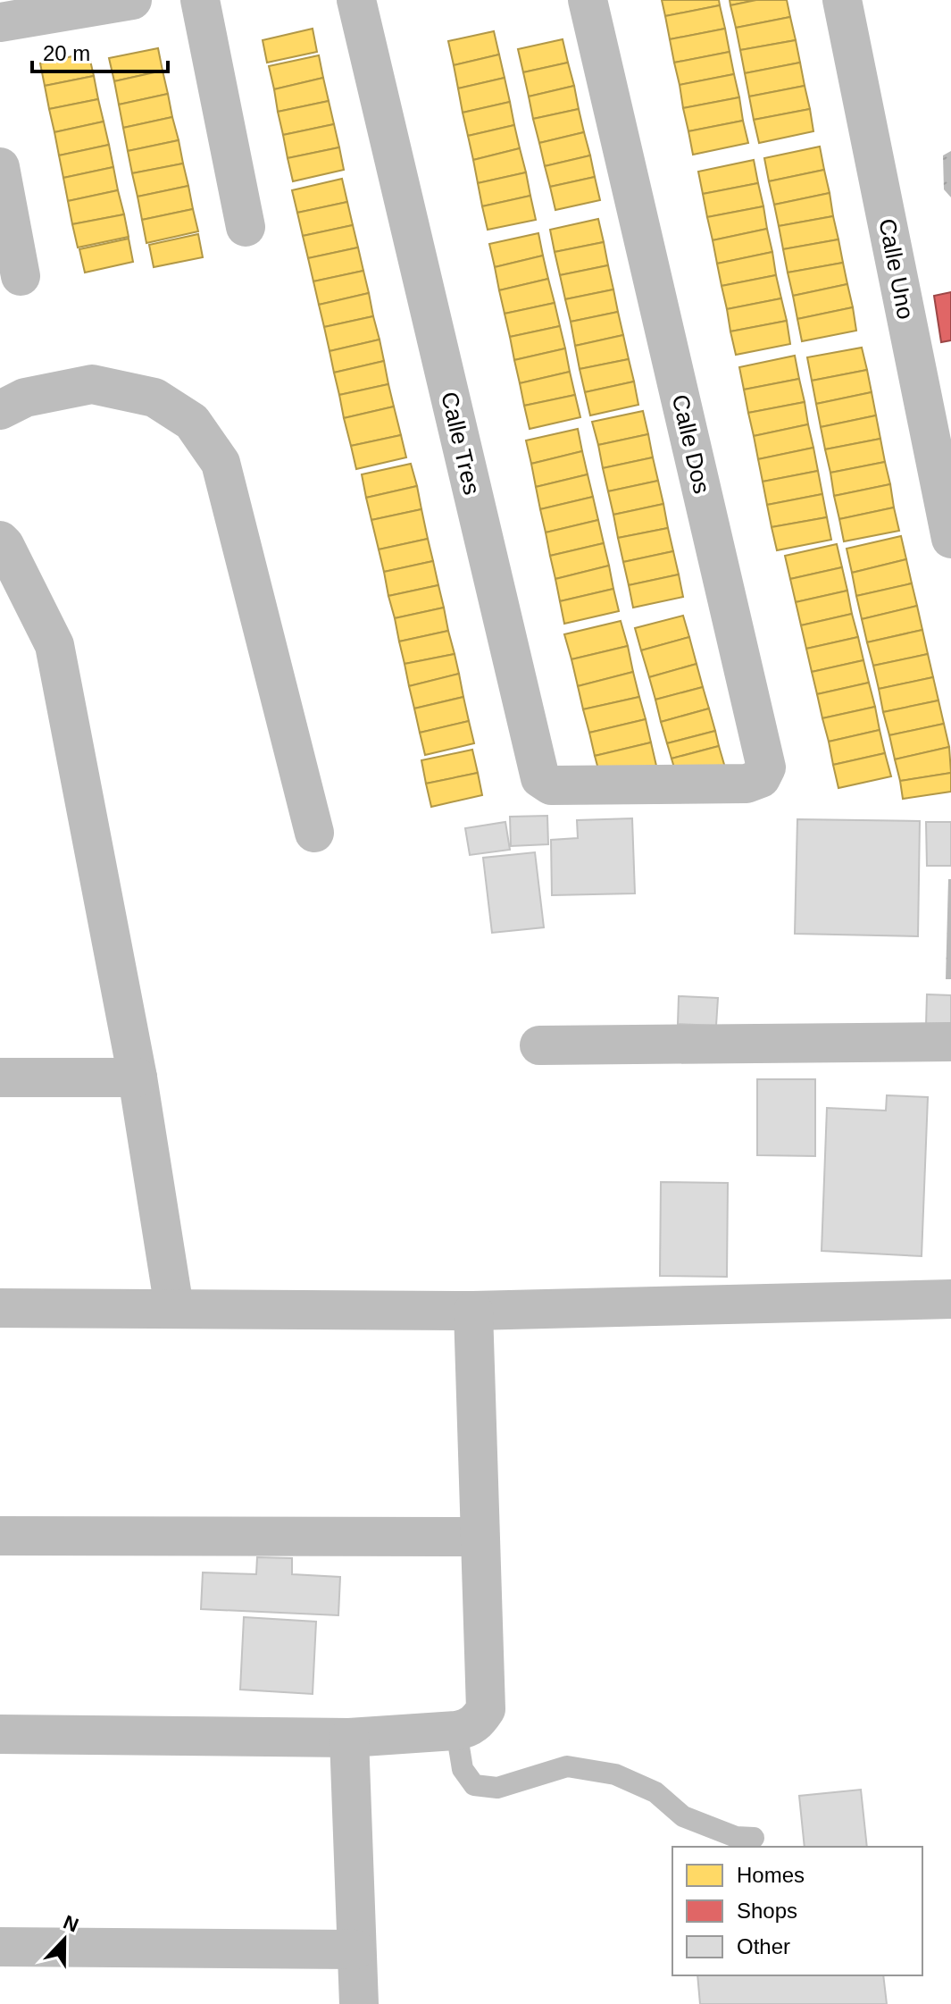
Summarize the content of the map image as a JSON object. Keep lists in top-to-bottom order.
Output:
{
  "streets": {
    "street": ["Calle Uno", "Calle Tres", "Calle Dos"]
  },
  "crossings": [
    ["Calle Tres", "Calle Dos"]
  ],
  "legend": ["Homes", "Shops", "Other"],
  "scale_bar": "20 m",
  "north": "top"
}
